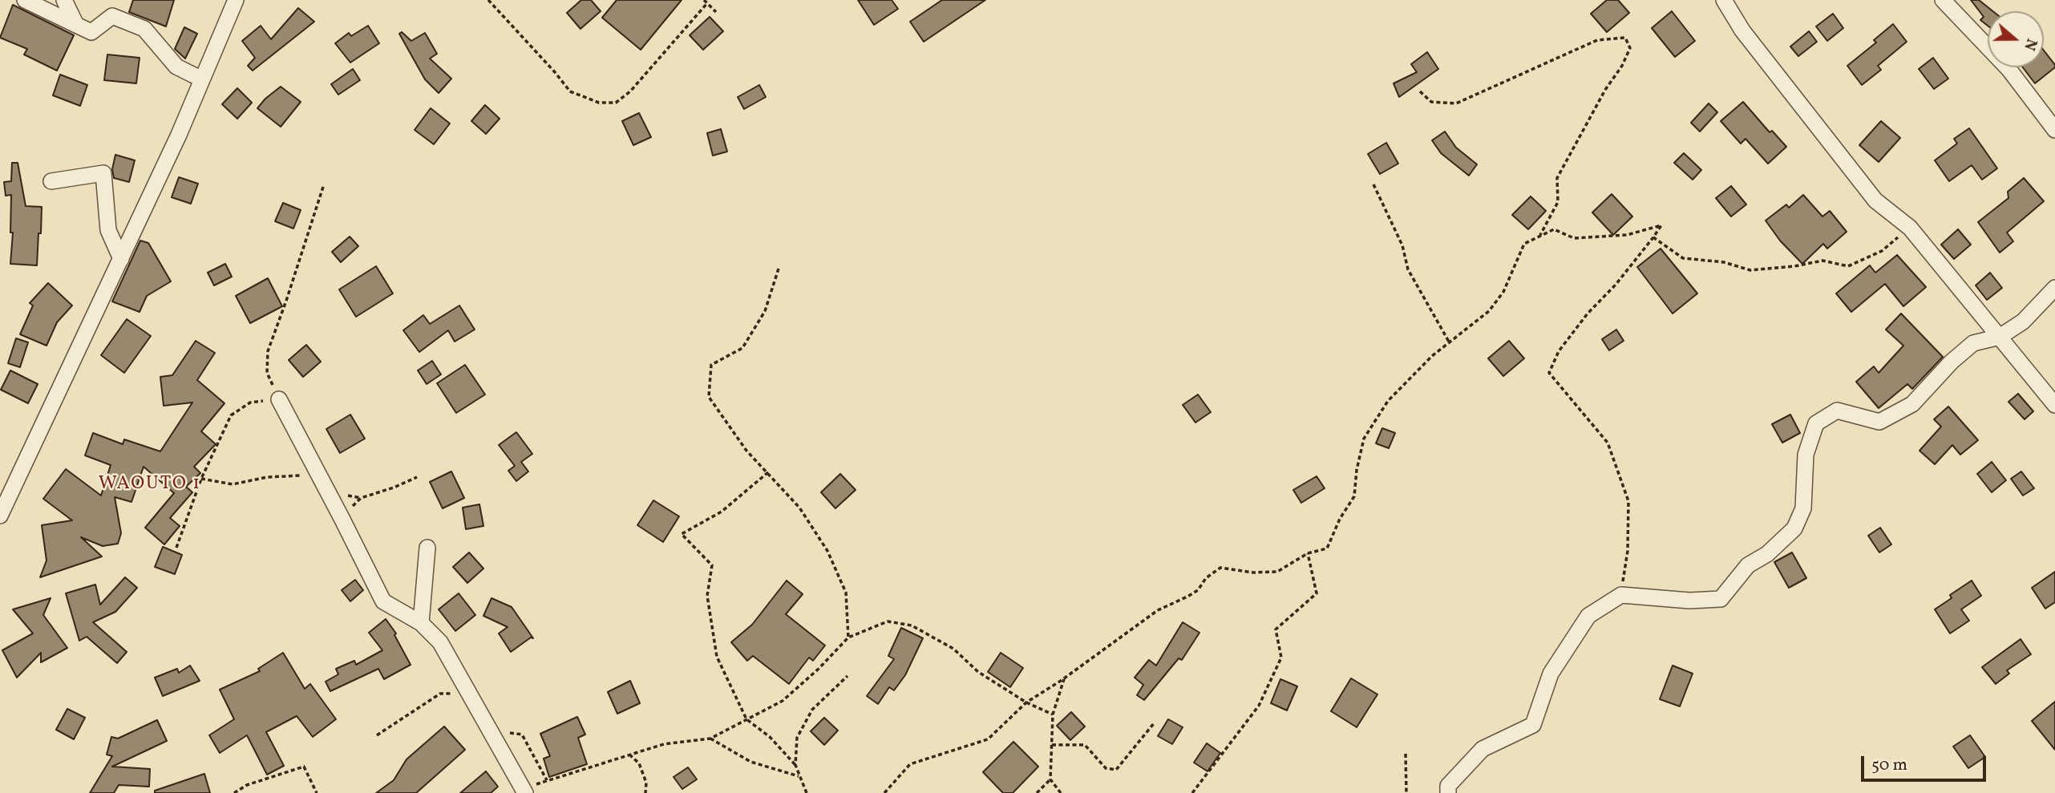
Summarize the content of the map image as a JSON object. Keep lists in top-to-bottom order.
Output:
{
  "districts": ["WAOUTO 1"],
  "scale_bar": "50 m",
  "north": "right"
}
